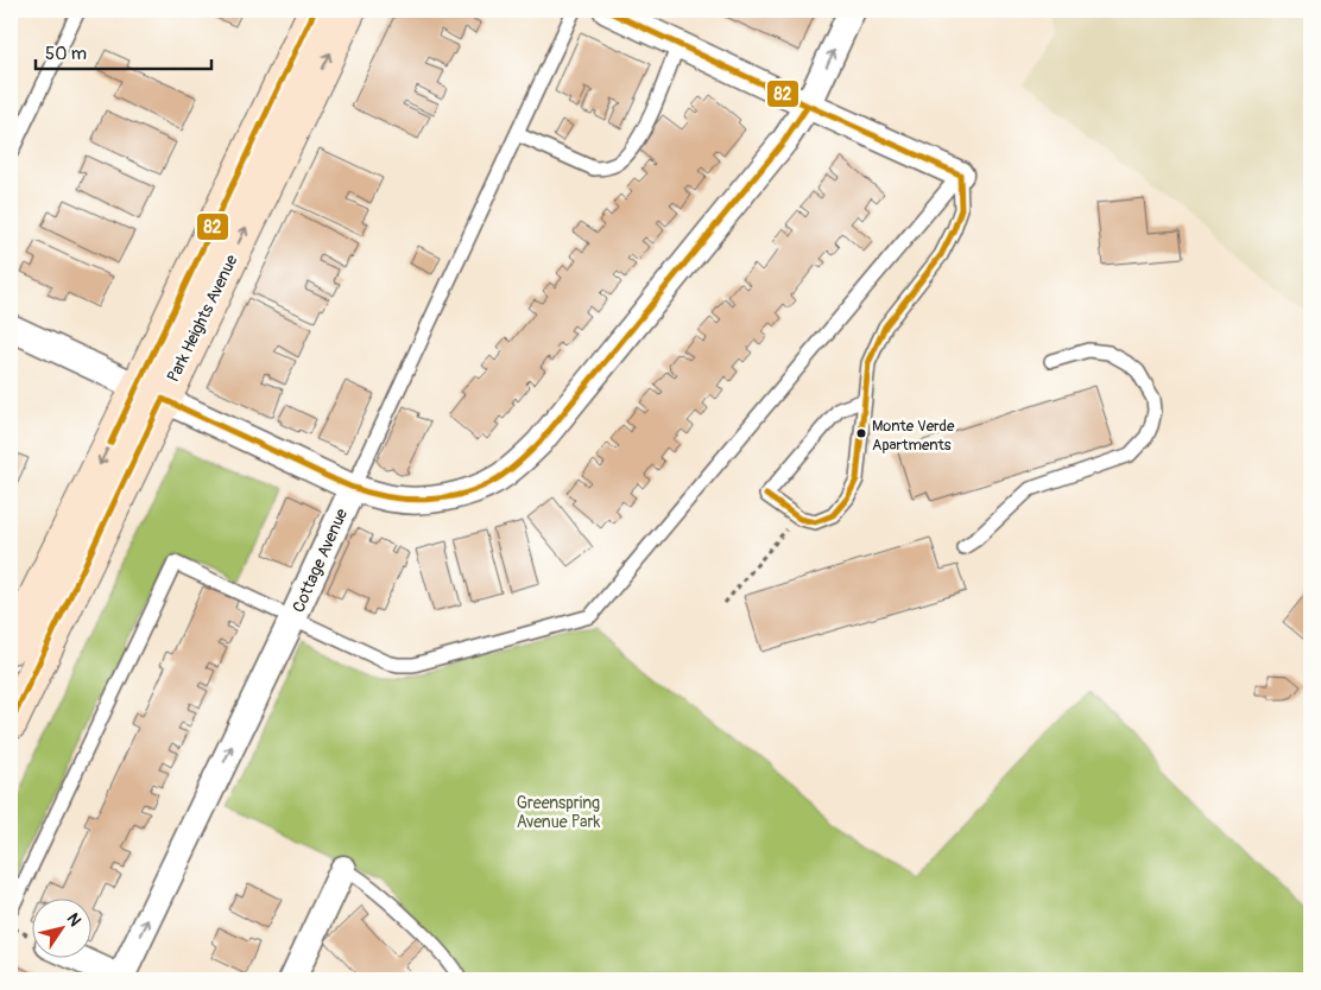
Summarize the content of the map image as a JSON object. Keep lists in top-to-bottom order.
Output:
{
  "streets": {
    "main road": ["Park Heights Avenue"],
    "street": ["Cottage Avenue"]
  },
  "one_way": ["Cottage Avenue"],
  "parks": ["Greenspring Avenue Park"],
  "places": ["Monte Verde Apartments"],
  "lines": ["transit line 82"],
  "scale_bar": "50 m",
  "north": "top right"
}
